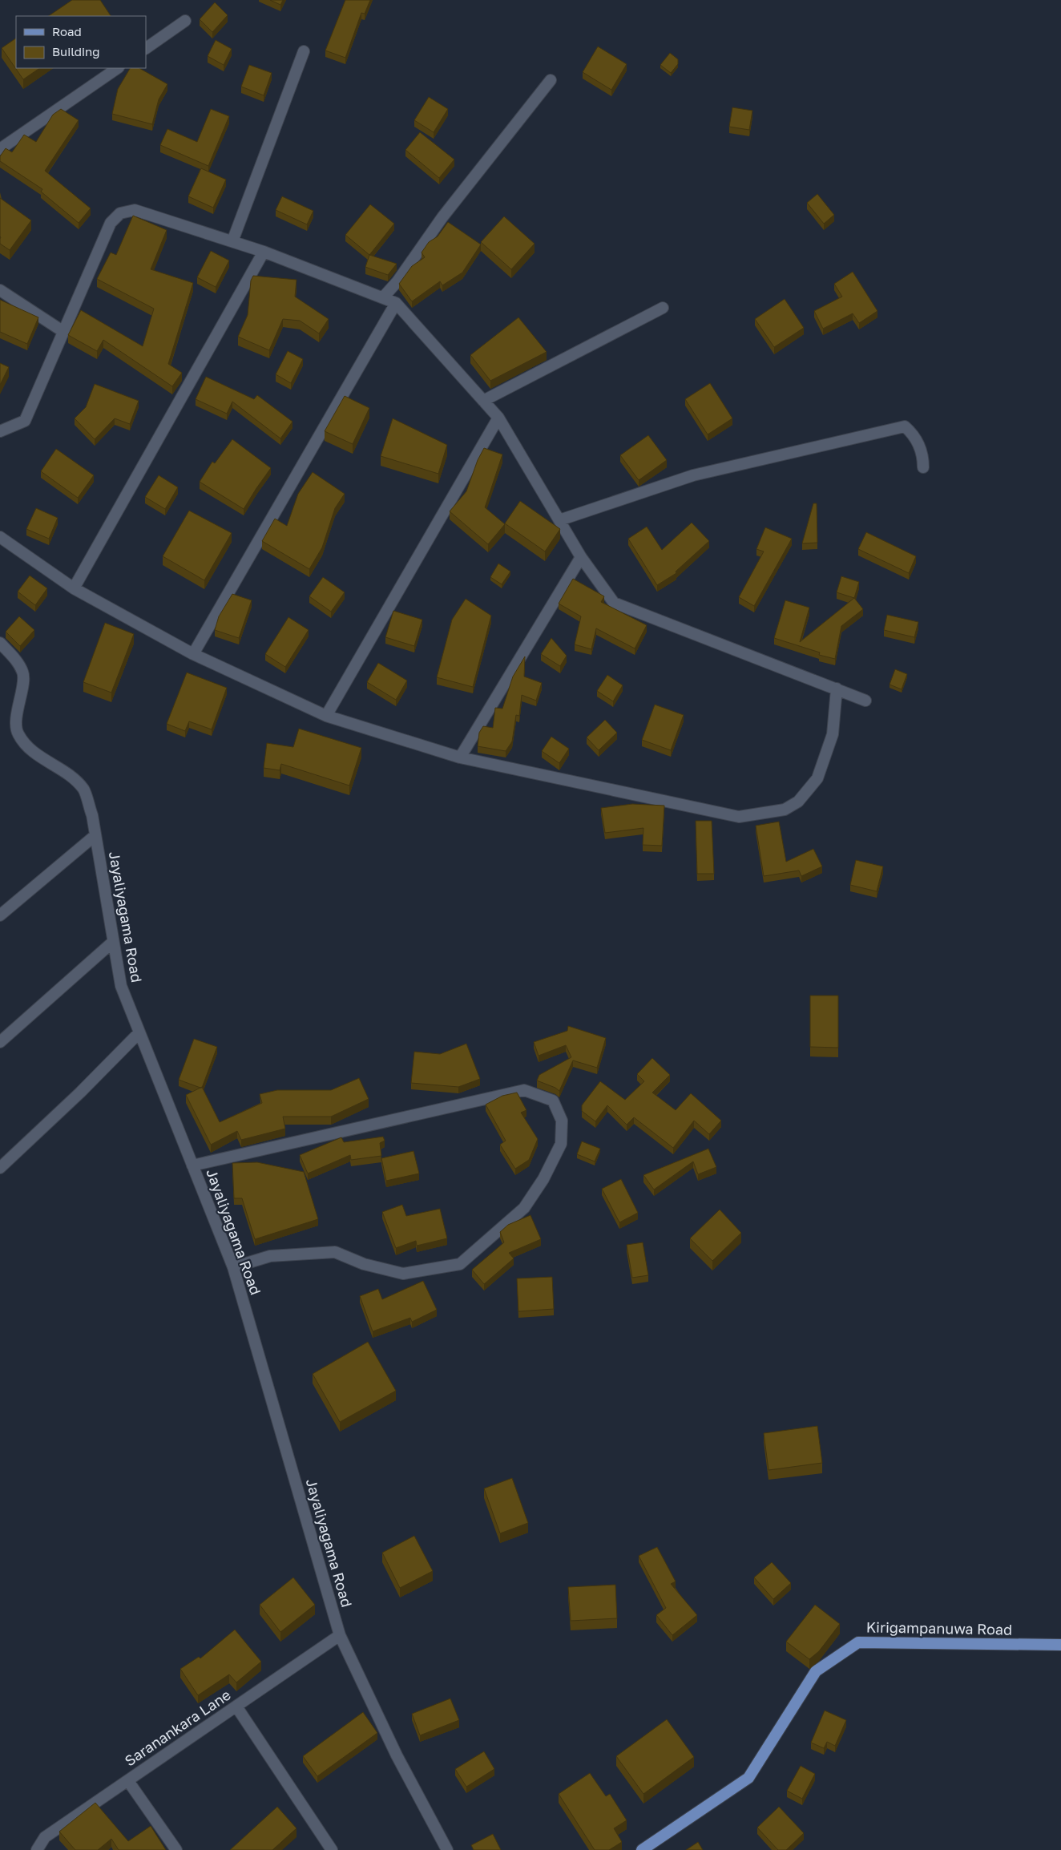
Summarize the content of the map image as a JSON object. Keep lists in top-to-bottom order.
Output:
{
  "streets": {
    "main road": ["Kirigampanuwa Road"],
    "street": ["Jayaliyagama Road", "Saranankara Lane"]
  },
  "crossings": [
    ["Jayaliyagama Road", "Saranankara Lane"]
  ],
  "legend": ["Road", "Building"]
}
